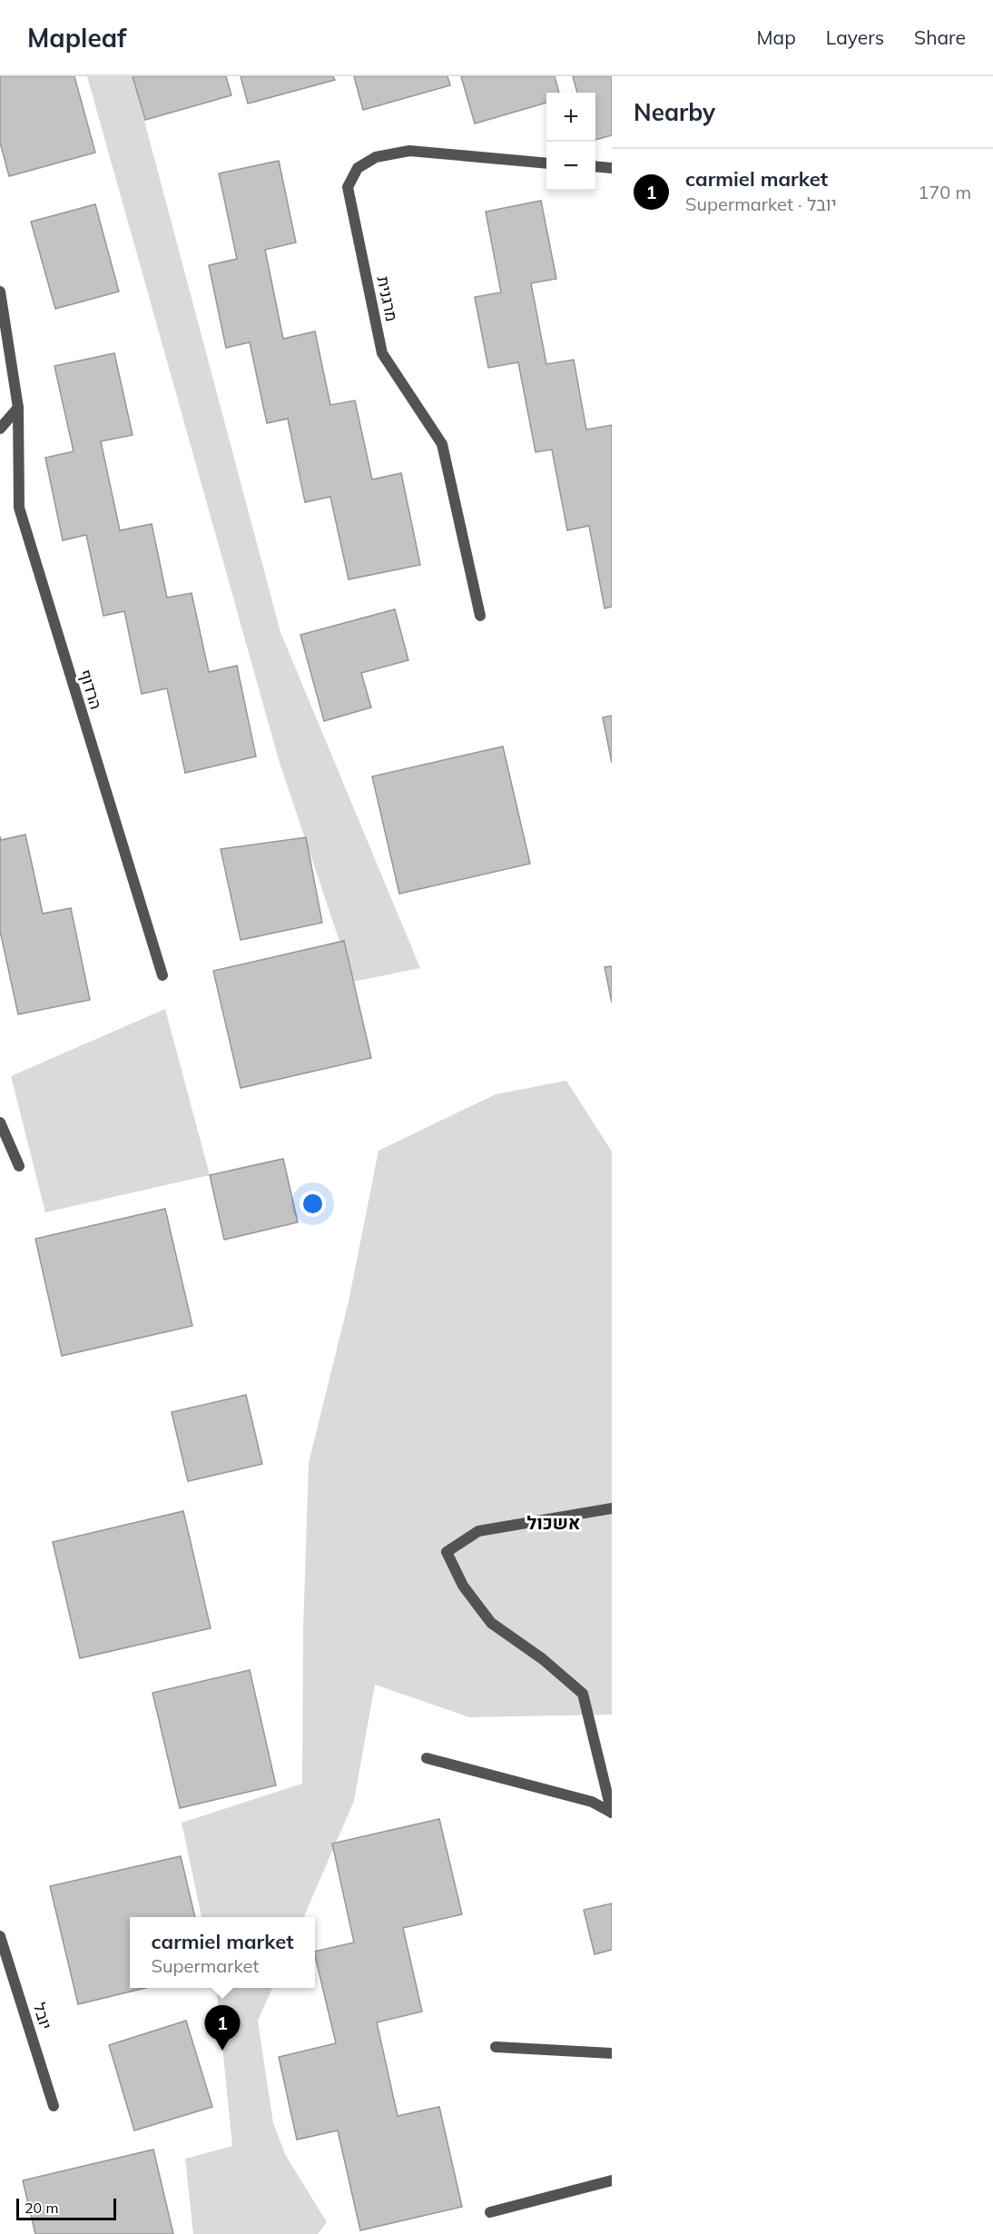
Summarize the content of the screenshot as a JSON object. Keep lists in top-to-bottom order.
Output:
{
  "streets": {
    "street": ["מרגנית", "הרדוף", "יובל"]
  },
  "districts": ["אשכול"],
  "scale_bar": "20 m",
  "page": {
    "header": "Mapleaf",
    "nav": ["Map", "Layers", "Share"],
    "heading": "Nearby",
    "map_buttons": ["+", "−"],
    "list": [
      {
        "mark": "1",
        "name": "carmiel market",
        "note": "Supermarket · יובל",
        "value": "170 m"
      }
    ],
    "popup": ["carmiel market", "Supermarket"],
    "pins": "1",
    "scale": "20 m"
  }
}
